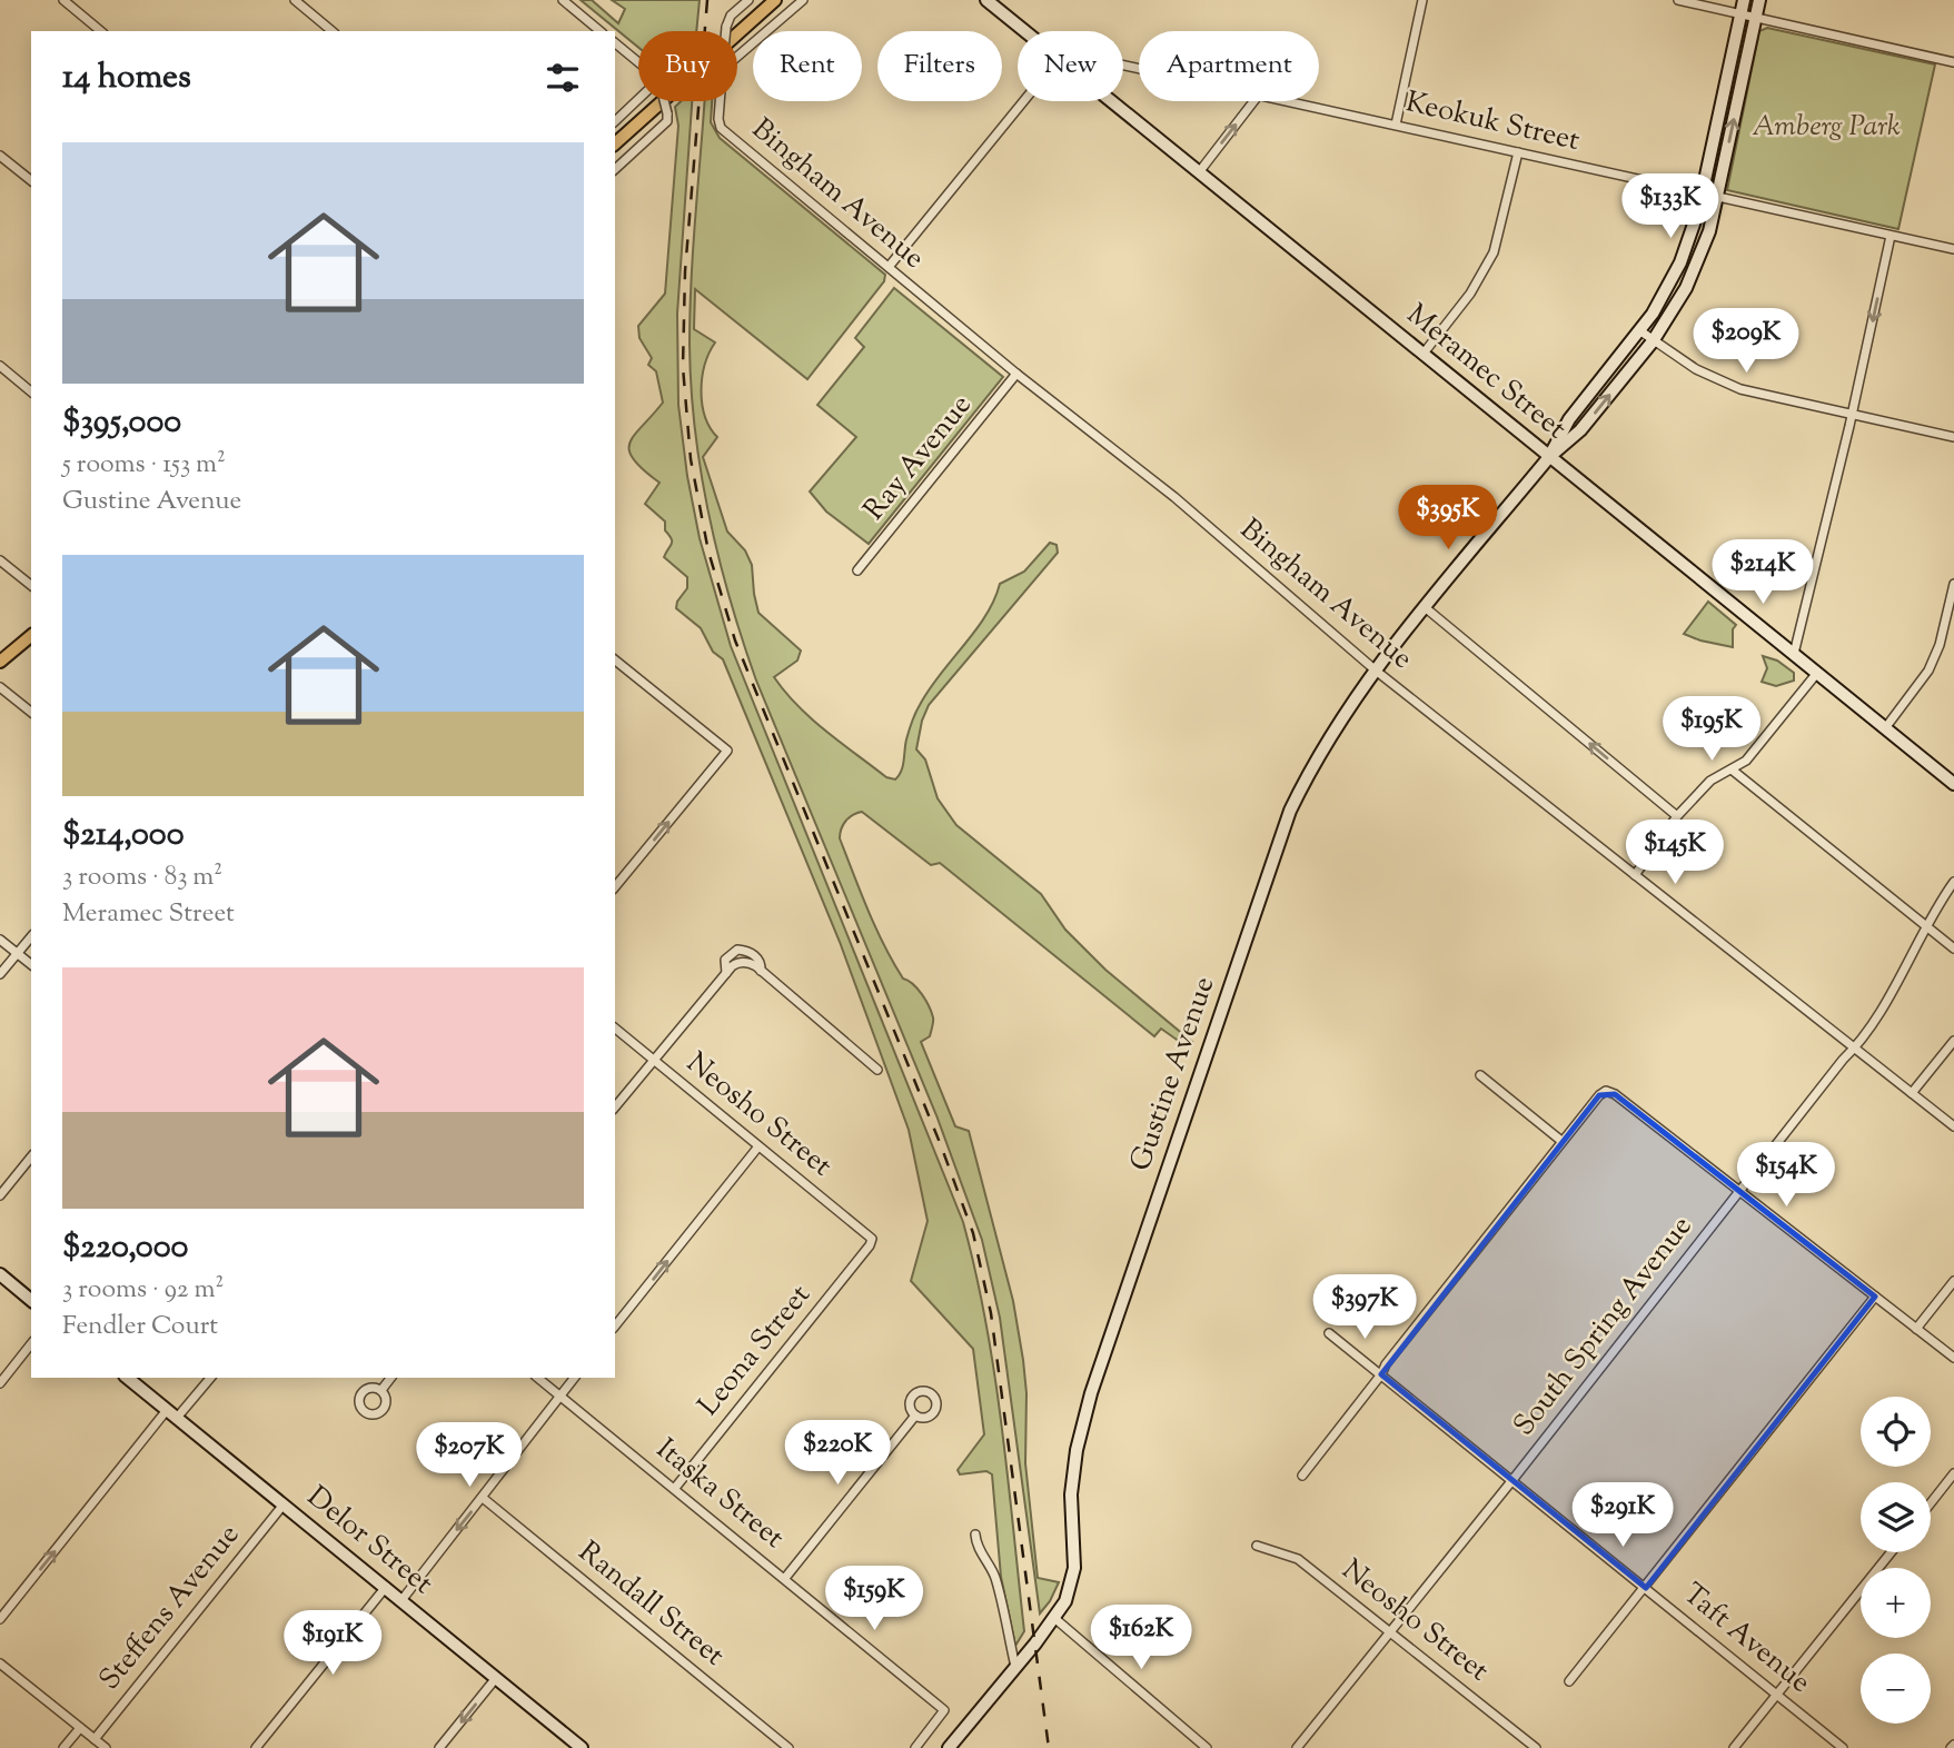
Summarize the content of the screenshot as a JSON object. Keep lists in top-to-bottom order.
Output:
{
  "streets": {
    "street": [
      "Keokuk Street",
      "Bingham Avenue",
      "Meramec Street",
      "Ray Avenue",
      "Gustine Avenue",
      "Neosho Street",
      "South Spring Avenue",
      "Leona Street",
      "Itaska Street",
      "Delor Street",
      "Randall Street",
      "Steffens Avenue",
      "Taft Avenue"
    ]
  },
  "crossings": [
    ["Keokuk Street", "Gustine Avenue"],
    ["Bingham Avenue", "Ray Avenue"],
    ["Bingham Avenue", "Gustine Avenue"],
    ["Bingham Avenue", "South Spring Avenue"],
    ["Meramec Street", "Gustine Avenue"],
    ["Neosho Street", "South Spring Avenue"],
    ["Neosho Street", "Leona Street"],
    ["South Spring Avenue", "Taft Avenue"],
    ["Leona Street", "Itaska Street"],
    ["Delor Street", "Steffens Avenue"]
  ],
  "parks": ["Amberg Park"],
  "page": {
    "chip": [
      "Buy",
      "Rent",
      "Filters",
      "New",
      "Apartment"
    ],
    "heading": "14 homes",
    "list": [
      {
        "name": "$395,000",
        "note": "5 rooms · 153 m² · Gustine Avenue"
      },
      {
        "name": "$214,000",
        "note": "3 rooms · 83 m² · Meramec Street"
      },
      {
        "name": "$220,000",
        "note": "3 rooms · 92 m² · Fendler Court"
      }
    ],
    "price": [
      "$133K",
      "$209K",
      "$395K",
      "$214K",
      "$195K",
      "$145K",
      "$154K",
      "$397K",
      "$220K",
      "$207K",
      "$291K",
      "$159K",
      "$162K",
      "$191K"
    ],
    "map_buttons": ["+", "−"]
  }
}
